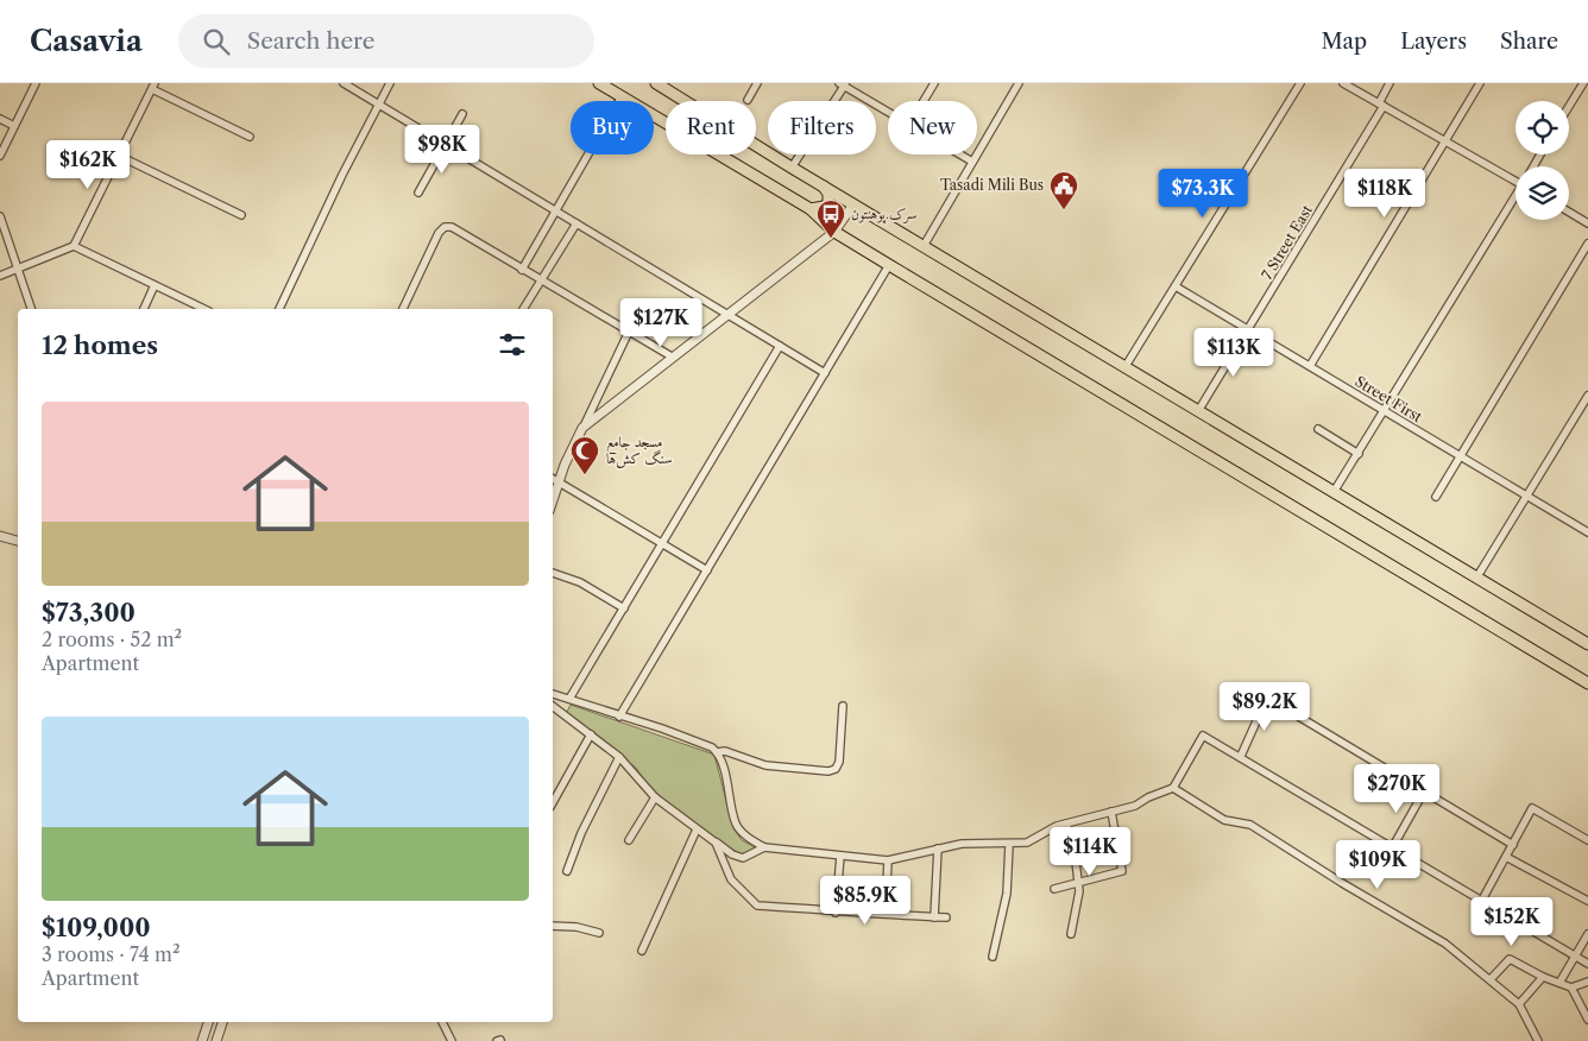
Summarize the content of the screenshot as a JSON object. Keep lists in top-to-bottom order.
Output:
{
  "streets": {
    "street": ["7 Street East", "Street First"]
  },
  "crossings": [
    ["7 Street East", "Street First"]
  ],
  "places": {
    "public building": ["Tasadi Mili Bus"],
    "bus stop": ["سرک پوهنتون"],
    "mosque": ["مسجد جامع سنگ کش‌ها"]
  },
  "page": {
    "header": "Casavia",
    "search": "Search here",
    "nav": ["Map", "Layers", "Share"],
    "chip": [
      "Buy",
      "Rent",
      "Filters",
      "New"
    ],
    "price": [
      "$98K",
      "$162K",
      "$73.3K",
      "$118K",
      "$127K",
      "$113K",
      "$89.2K",
      "$270K",
      "$114K",
      "$109K",
      "$85.9K",
      "$152K"
    ],
    "heading": "12 homes",
    "list": [
      {
        "name": "$73,300",
        "note": "2 rooms · 52 m² · Apartment"
      },
      {
        "name": "$109,000",
        "note": "3 rooms · 74 m² · Apartment"
      }
    ]
  }
}
